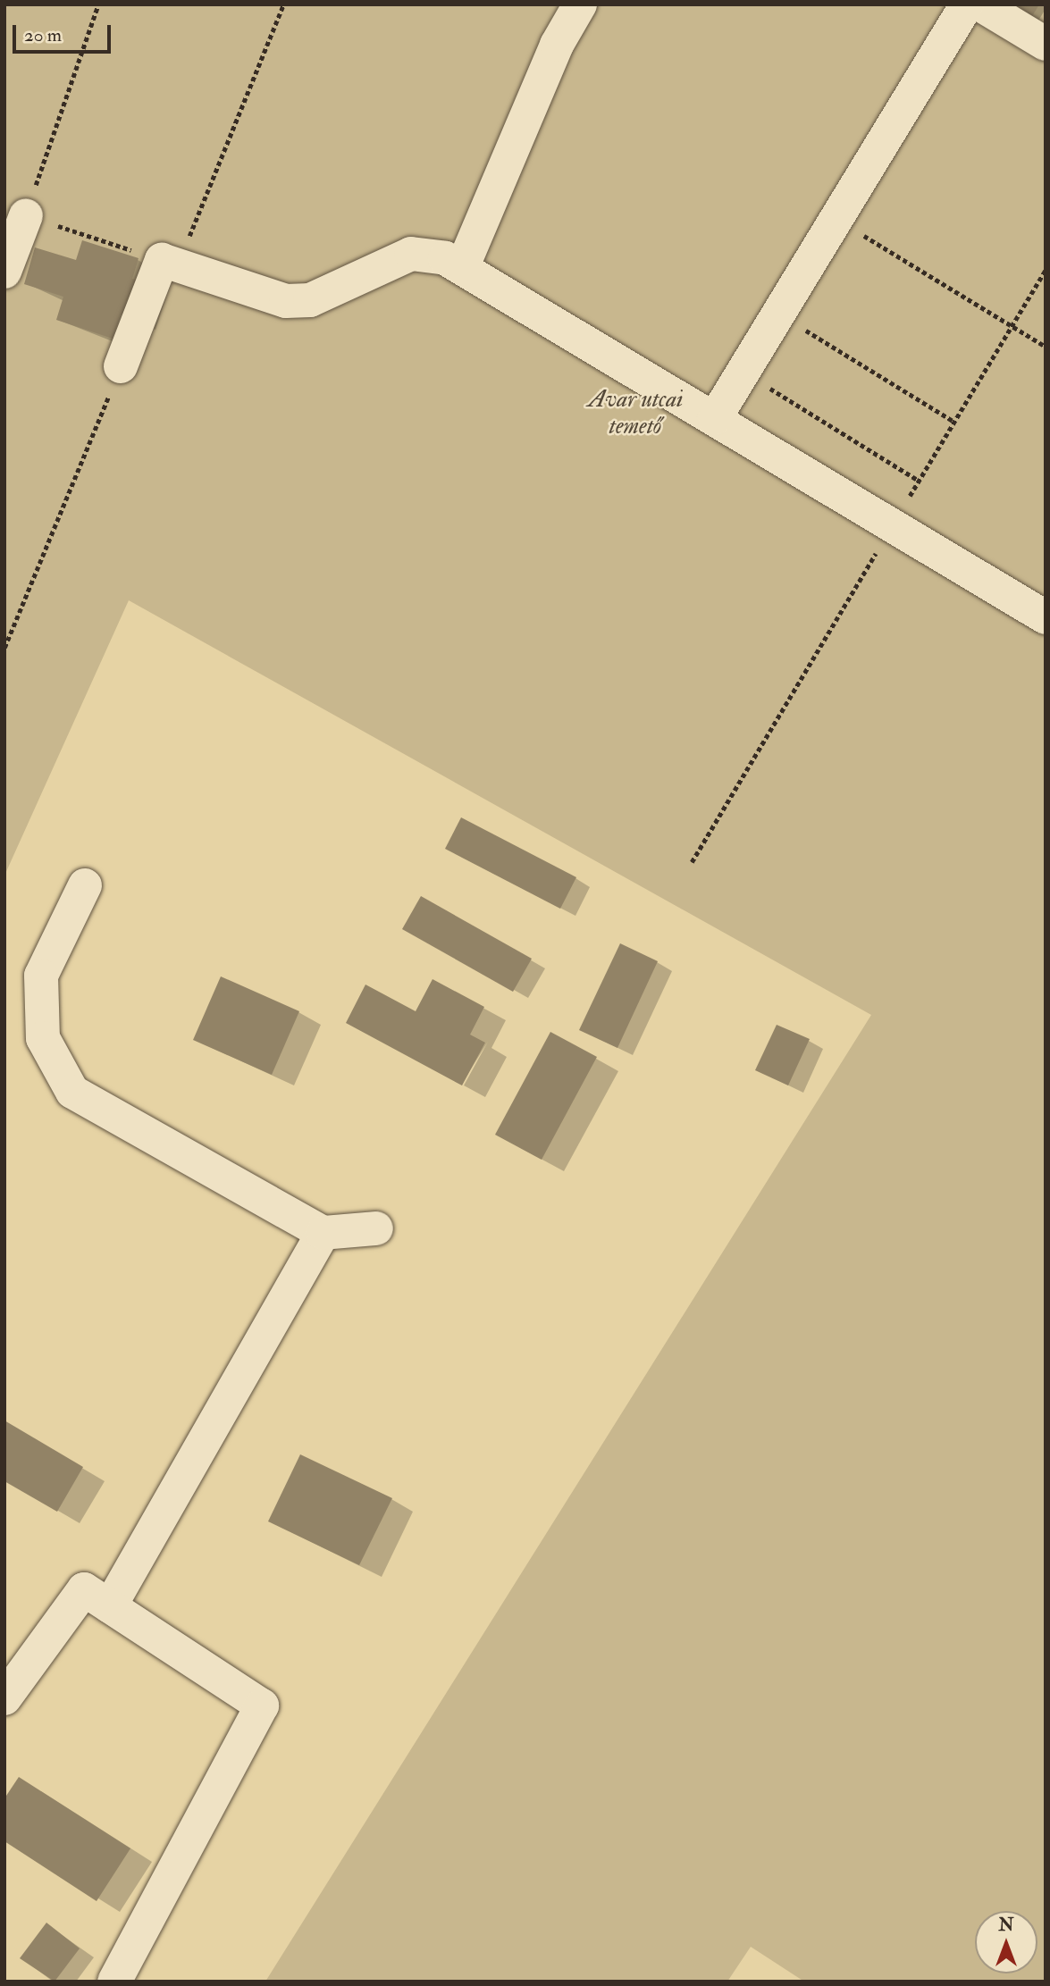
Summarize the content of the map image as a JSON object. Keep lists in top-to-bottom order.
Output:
{
  "parks": ["Avar utcai temető"],
  "scale_bar": "20 m",
  "north": "top"
}
